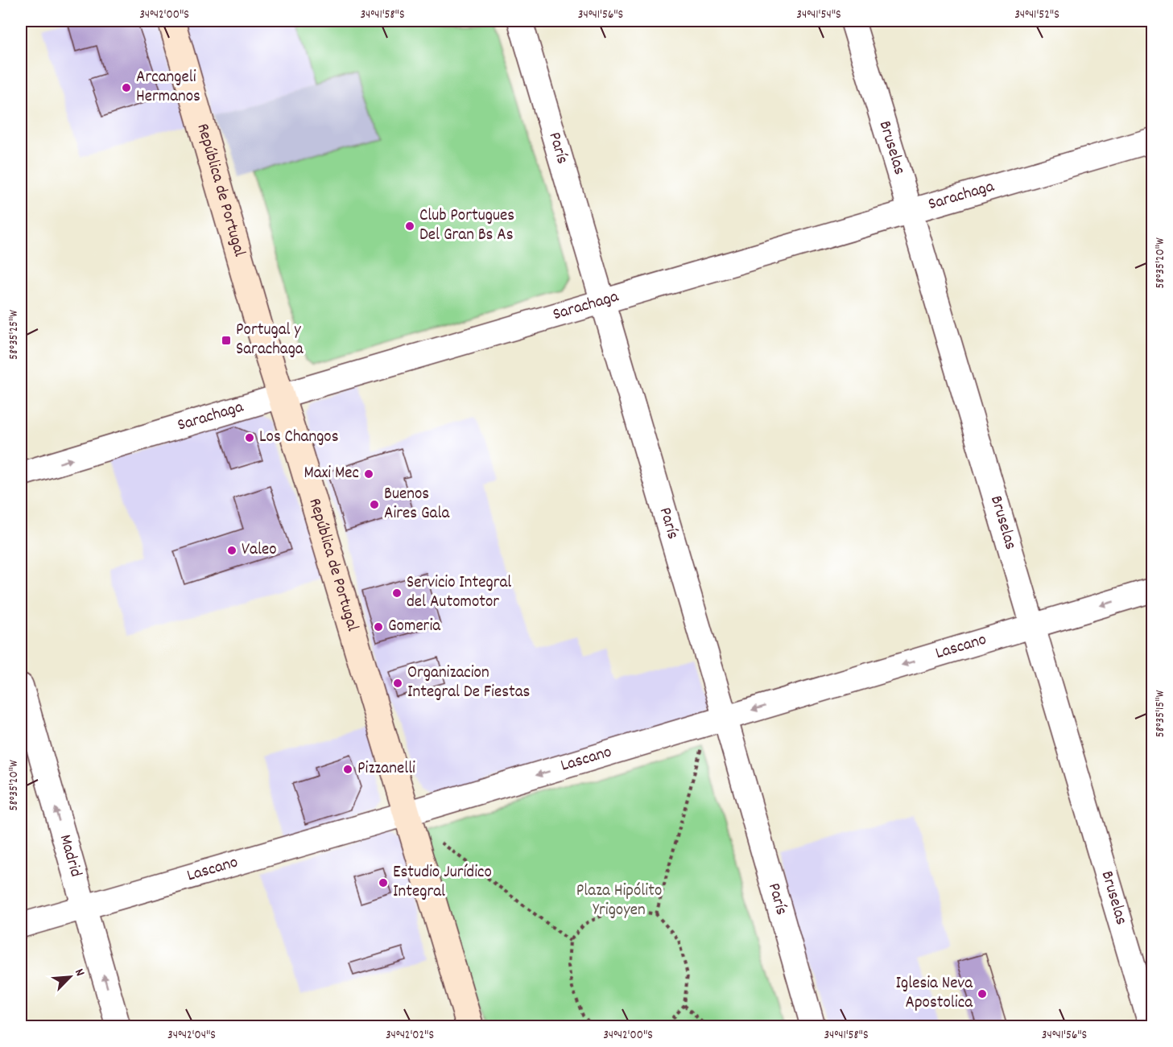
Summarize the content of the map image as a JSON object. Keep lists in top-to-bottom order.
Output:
{
  "streets": {
    "main road": ["República de Portugal"],
    "street": [
      "París",
      "Bruselas",
      "Sarachaga",
      "Lascano",
      "Madrid"
    ]
  },
  "crossings": [
    ["París", "Sarachaga"],
    ["París", "Lascano"],
    ["Bruselas", "Sarachaga"],
    ["Bruselas", "Lascano"],
    ["República de Portugal", "Sarachaga"],
    ["República de Portugal", "Lascano"],
    ["Lascano", "Madrid"]
  ],
  "one_way": ["Lascano", "Madrid"],
  "parks": ["Plaza Hipólito Yrigoyen"],
  "places": {
    "other": [
      "Arcangeli Hermanos",
      "Club Portugues Del Gran Bs As",
      "Los Changos",
      "Maxi Mec",
      "Buenos Aires Gala",
      "Valeo",
      "Servicio Integral del Automotor",
      "Gomeria",
      "Organizacion Integral De Fiestas",
      "Pizzanelli",
      "Estudio Jurídico Integral",
      "Iglesia Neva Apostolica"
    ],
    "transit": ["Portugal y Sarachaga"]
  },
  "north": "top right",
  "coordinates": [
    "34°42'00\"S",
    "34°41'58\"S",
    "34°41'56\"S",
    "34°41'54\"S",
    "34°41'52\"S",
    "58°35'20\"W",
    "58°35'25\"W",
    "58°35'15\"W",
    "34°42'04\"S",
    "34°42'02\"S"
  ]
}
